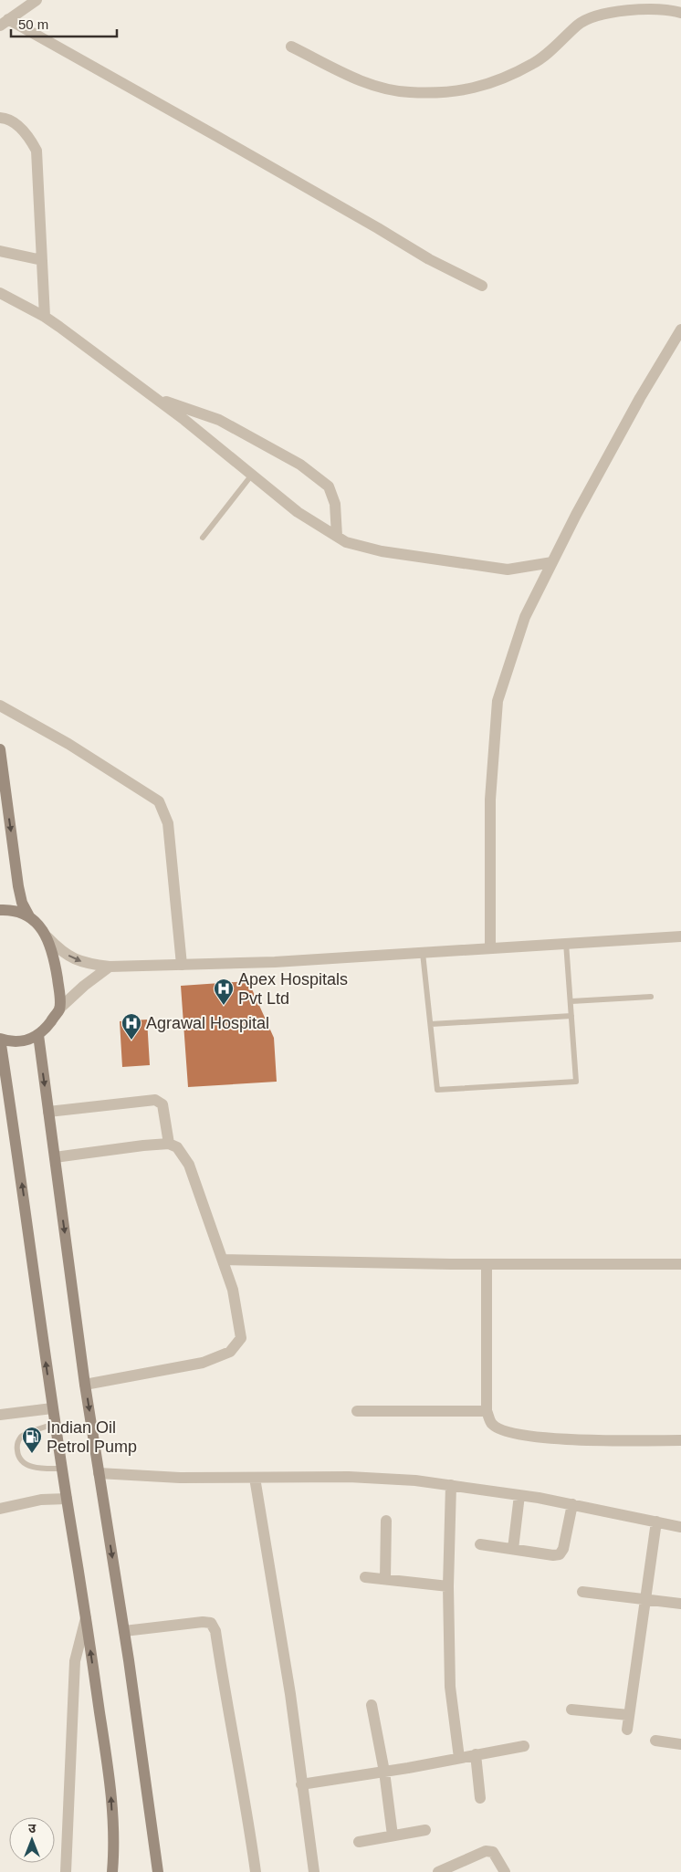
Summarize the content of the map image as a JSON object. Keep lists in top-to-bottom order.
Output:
{
  "places": {
    "hospital": ["Apex Hospitals Pvt Ltd", "Agrawal Hospital"],
    "fuel station": ["Indian Oil Petrol Pump"]
  },
  "scale_bar": "50 m",
  "north": "top"
}
